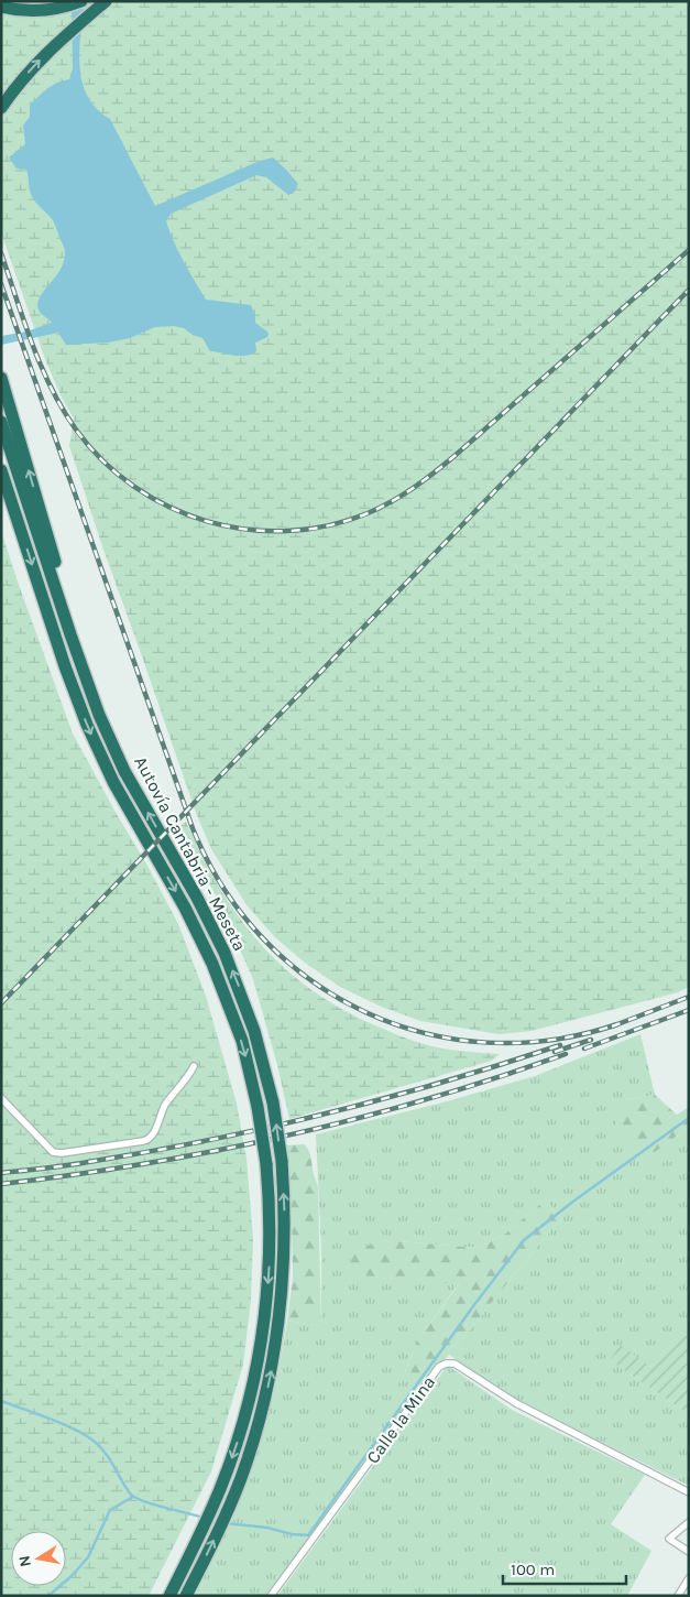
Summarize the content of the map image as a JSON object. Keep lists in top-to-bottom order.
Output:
{
  "streets": {
    "highway": ["Autovía Cantabria - Meseta"],
    "street": ["Calle la Mina"]
  },
  "scale_bar": "100 m",
  "north": "left"
}
